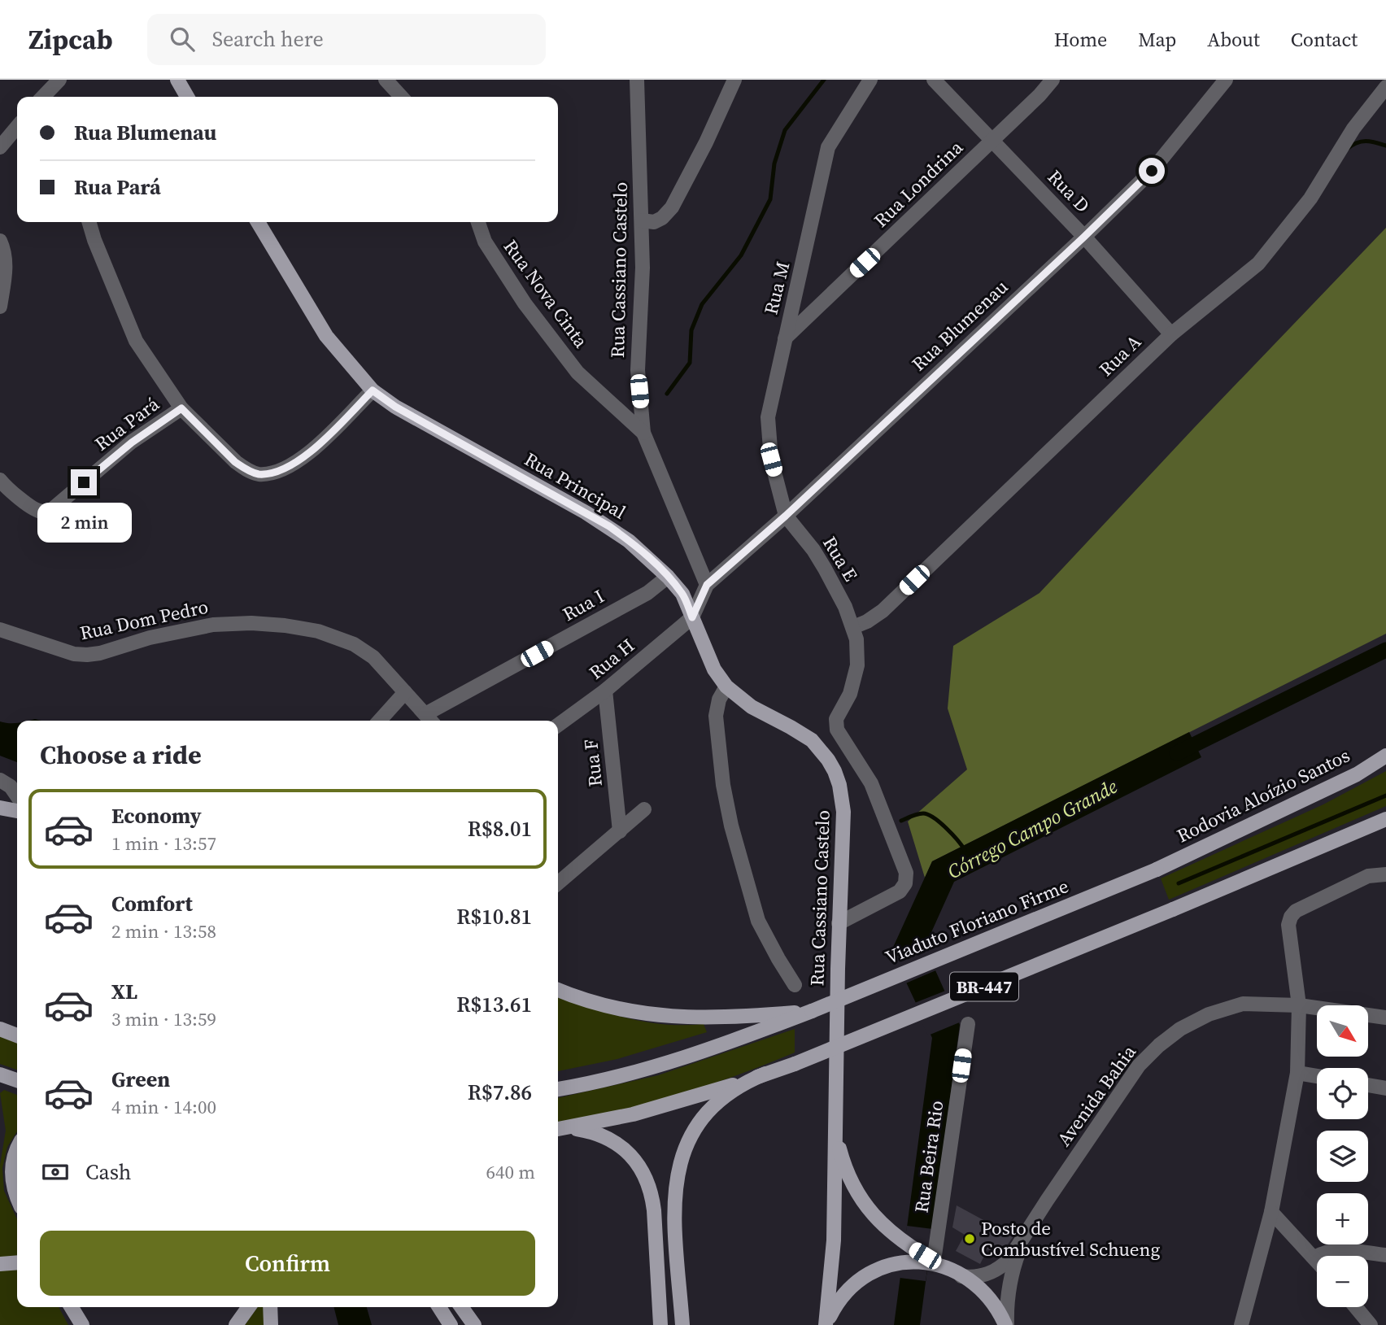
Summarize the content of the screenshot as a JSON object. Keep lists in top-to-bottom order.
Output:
{
  "streets": {
    "main road": [
      "Rua Cassiano Castelo",
      "Rua Principal",
      "Rodovia Aloízio Santos",
      "Viaduto Floriano Firme",
      "BR-447"
    ],
    "street": [
      "Rua Londrina",
      "Rua D",
      "Rua M",
      "Rua Nova Cinta",
      "Rua Blumenau",
      "Rua A",
      "Rua Pará",
      "Rua E",
      "Rua I",
      "Rua Dom Pedro",
      "Rua H",
      "Rua F",
      "Avenida Bahia",
      "Rua Beira Rio"
    ]
  },
  "crossings": [
    ["Rua Londrina", "Rua D"],
    ["Rua Londrina", "Rua M"],
    ["Rua D", "Rua Blumenau"],
    ["Rua D", "Rua A"],
    ["Rua Cassiano Castelo", "Rua Nova Cinta"],
    ["Rua Cassiano Castelo", "Rua Blumenau"],
    ["Rua Cassiano Castelo", "Rua Principal"],
    ["Rua Cassiano Castelo", "Rua E"],
    ["Rua Cassiano Castelo", "Avenida Bahia"],
    ["Rua Cassiano Castelo", "Rua Beira Rio"],
    ["Rua M", "Rua Blumenau"],
    ["Rua M", "Rua E"],
    ["Rua Blumenau", "Rua E"],
    ["Rua A", "Rua E"],
    ["Rua Principal", "Rua I"],
    ["Rua Principal", "Rua H"],
    ["Rua I", "Rua Dom Pedro"],
    ["Rua H", "Rua F"],
    ["Rodovia Aloízio Santos", "Viaduto Floriano Firme"]
  ],
  "water": ["Córrego Campo Grande"],
  "places": ["Posto de Combustível Schueng"],
  "north": "bottom right",
  "page": {
    "header": "Zipcab",
    "search": "Search here",
    "nav": [
      "Home",
      "Map",
      "About",
      "Contact"
    ],
    "banner": ["Rua Blumenau", "Rua Pará"],
    "bubble": "2 min",
    "heading": "Choose a ride",
    "list": [
      {
        "name": "Economy",
        "note": "1 min · 13:57",
        "value": "R$8.01"
      },
      {
        "name": "Comfort",
        "note": "2 min · 13:58",
        "value": "R$10.81"
      },
      {
        "name": "XL",
        "note": "3 min · 13:59",
        "value": "R$13.61"
      },
      {
        "name": "Green",
        "note": "4 min · 14:00",
        "value": "R$7.86"
      }
    ],
    "map_buttons": ["+", "−"],
    "pay": ["Cash", "640 m"],
    "buttons": "Confirm"
  }
}
